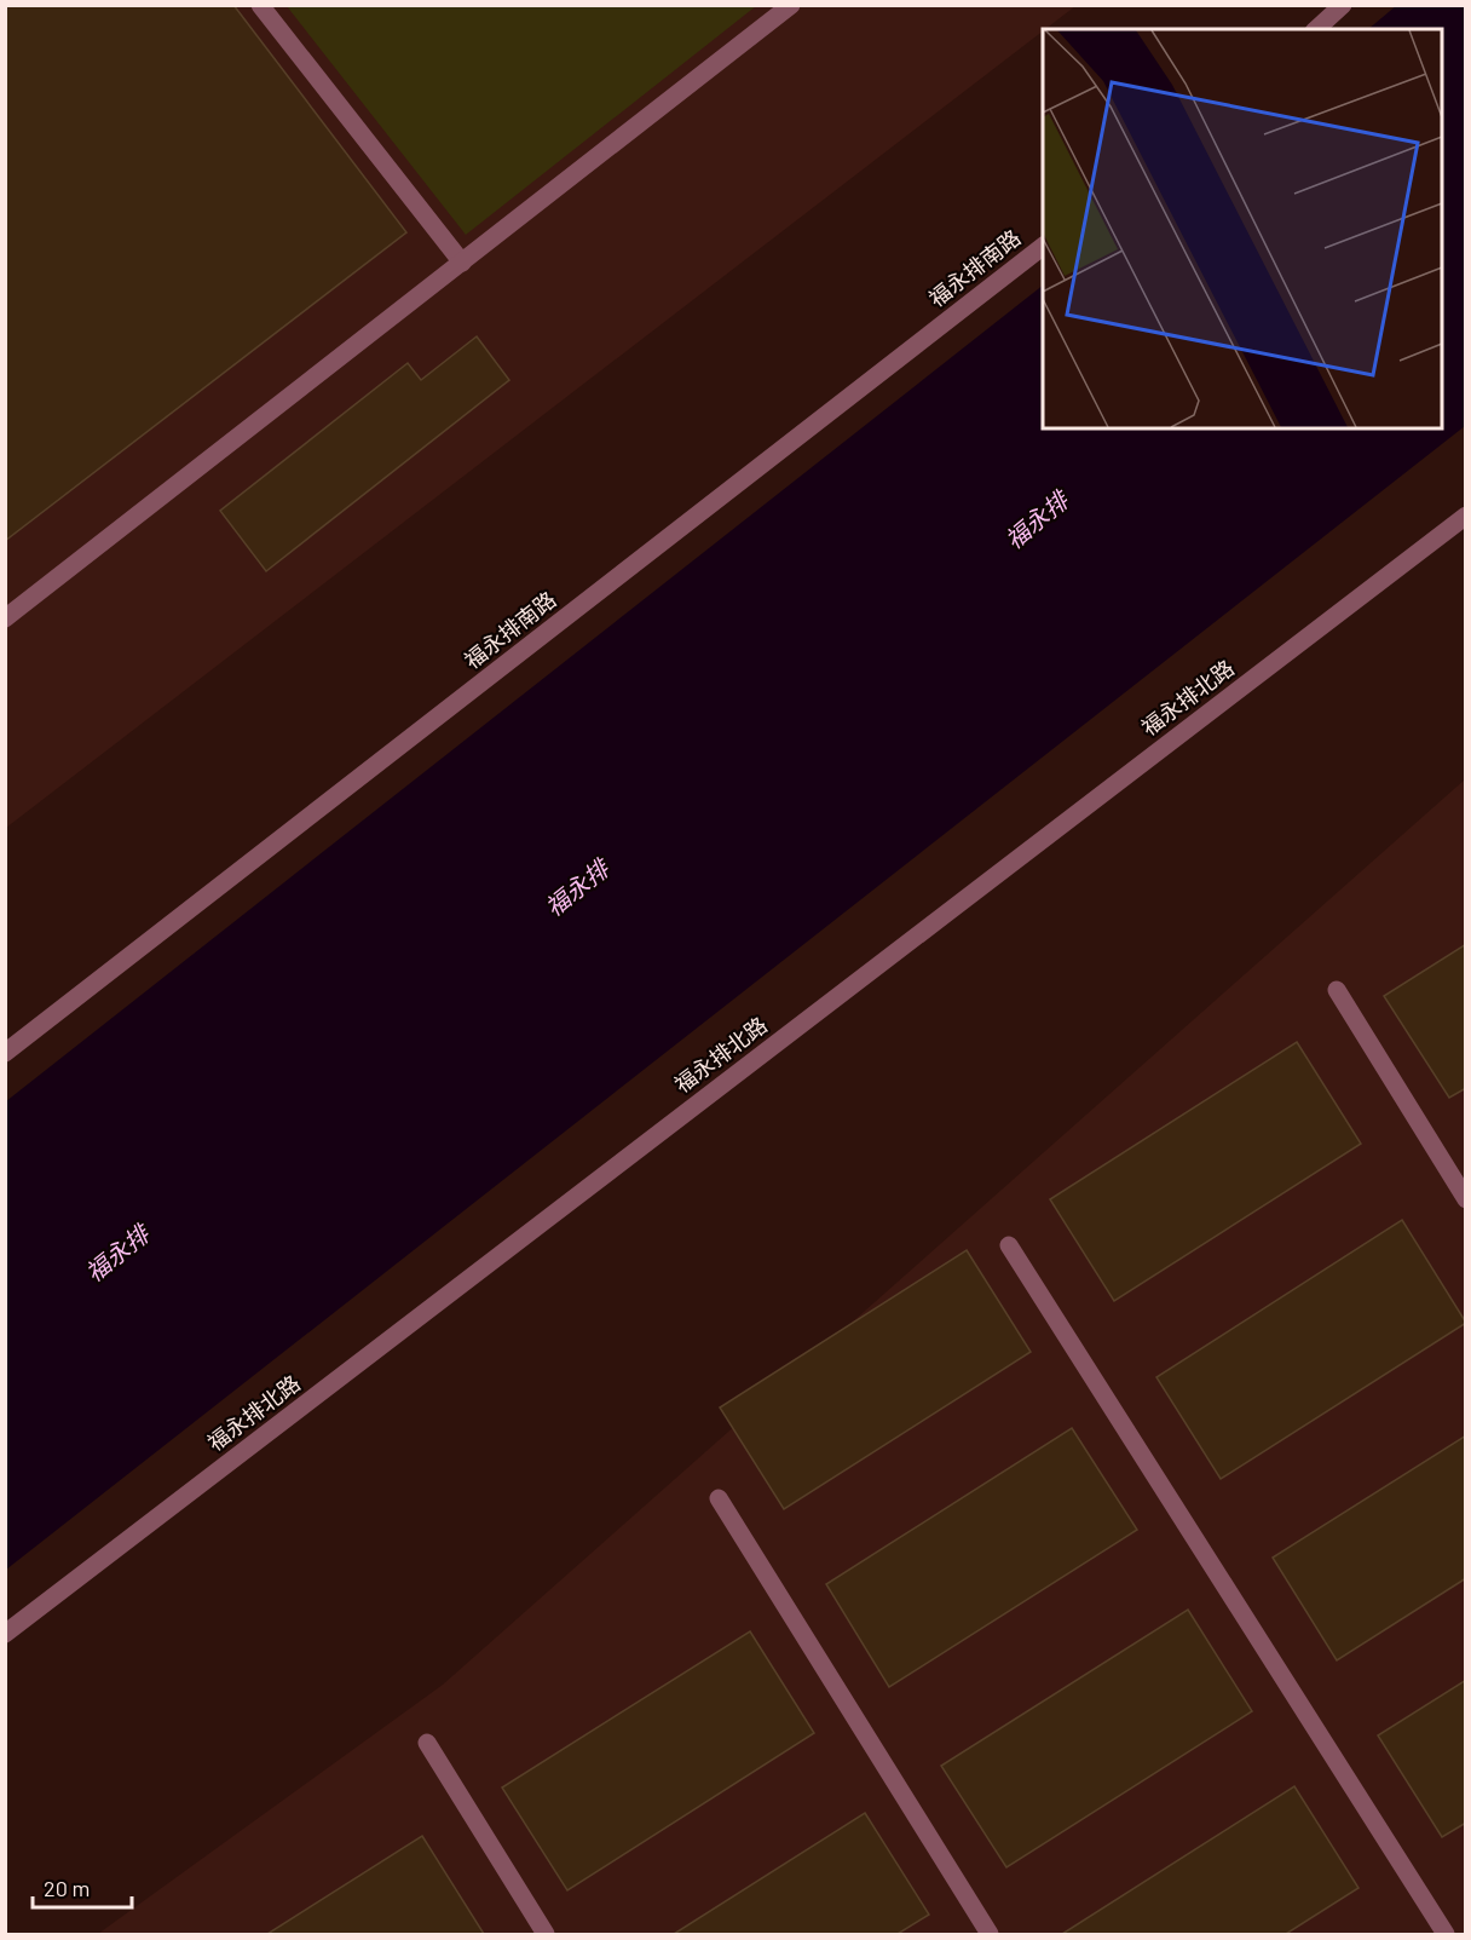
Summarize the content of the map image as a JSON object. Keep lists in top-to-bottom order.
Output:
{
  "streets": {
    "street": ["福永排南路", "福永排北路"]
  },
  "water": ["福永排"],
  "scale_bar": "20 m"
}
